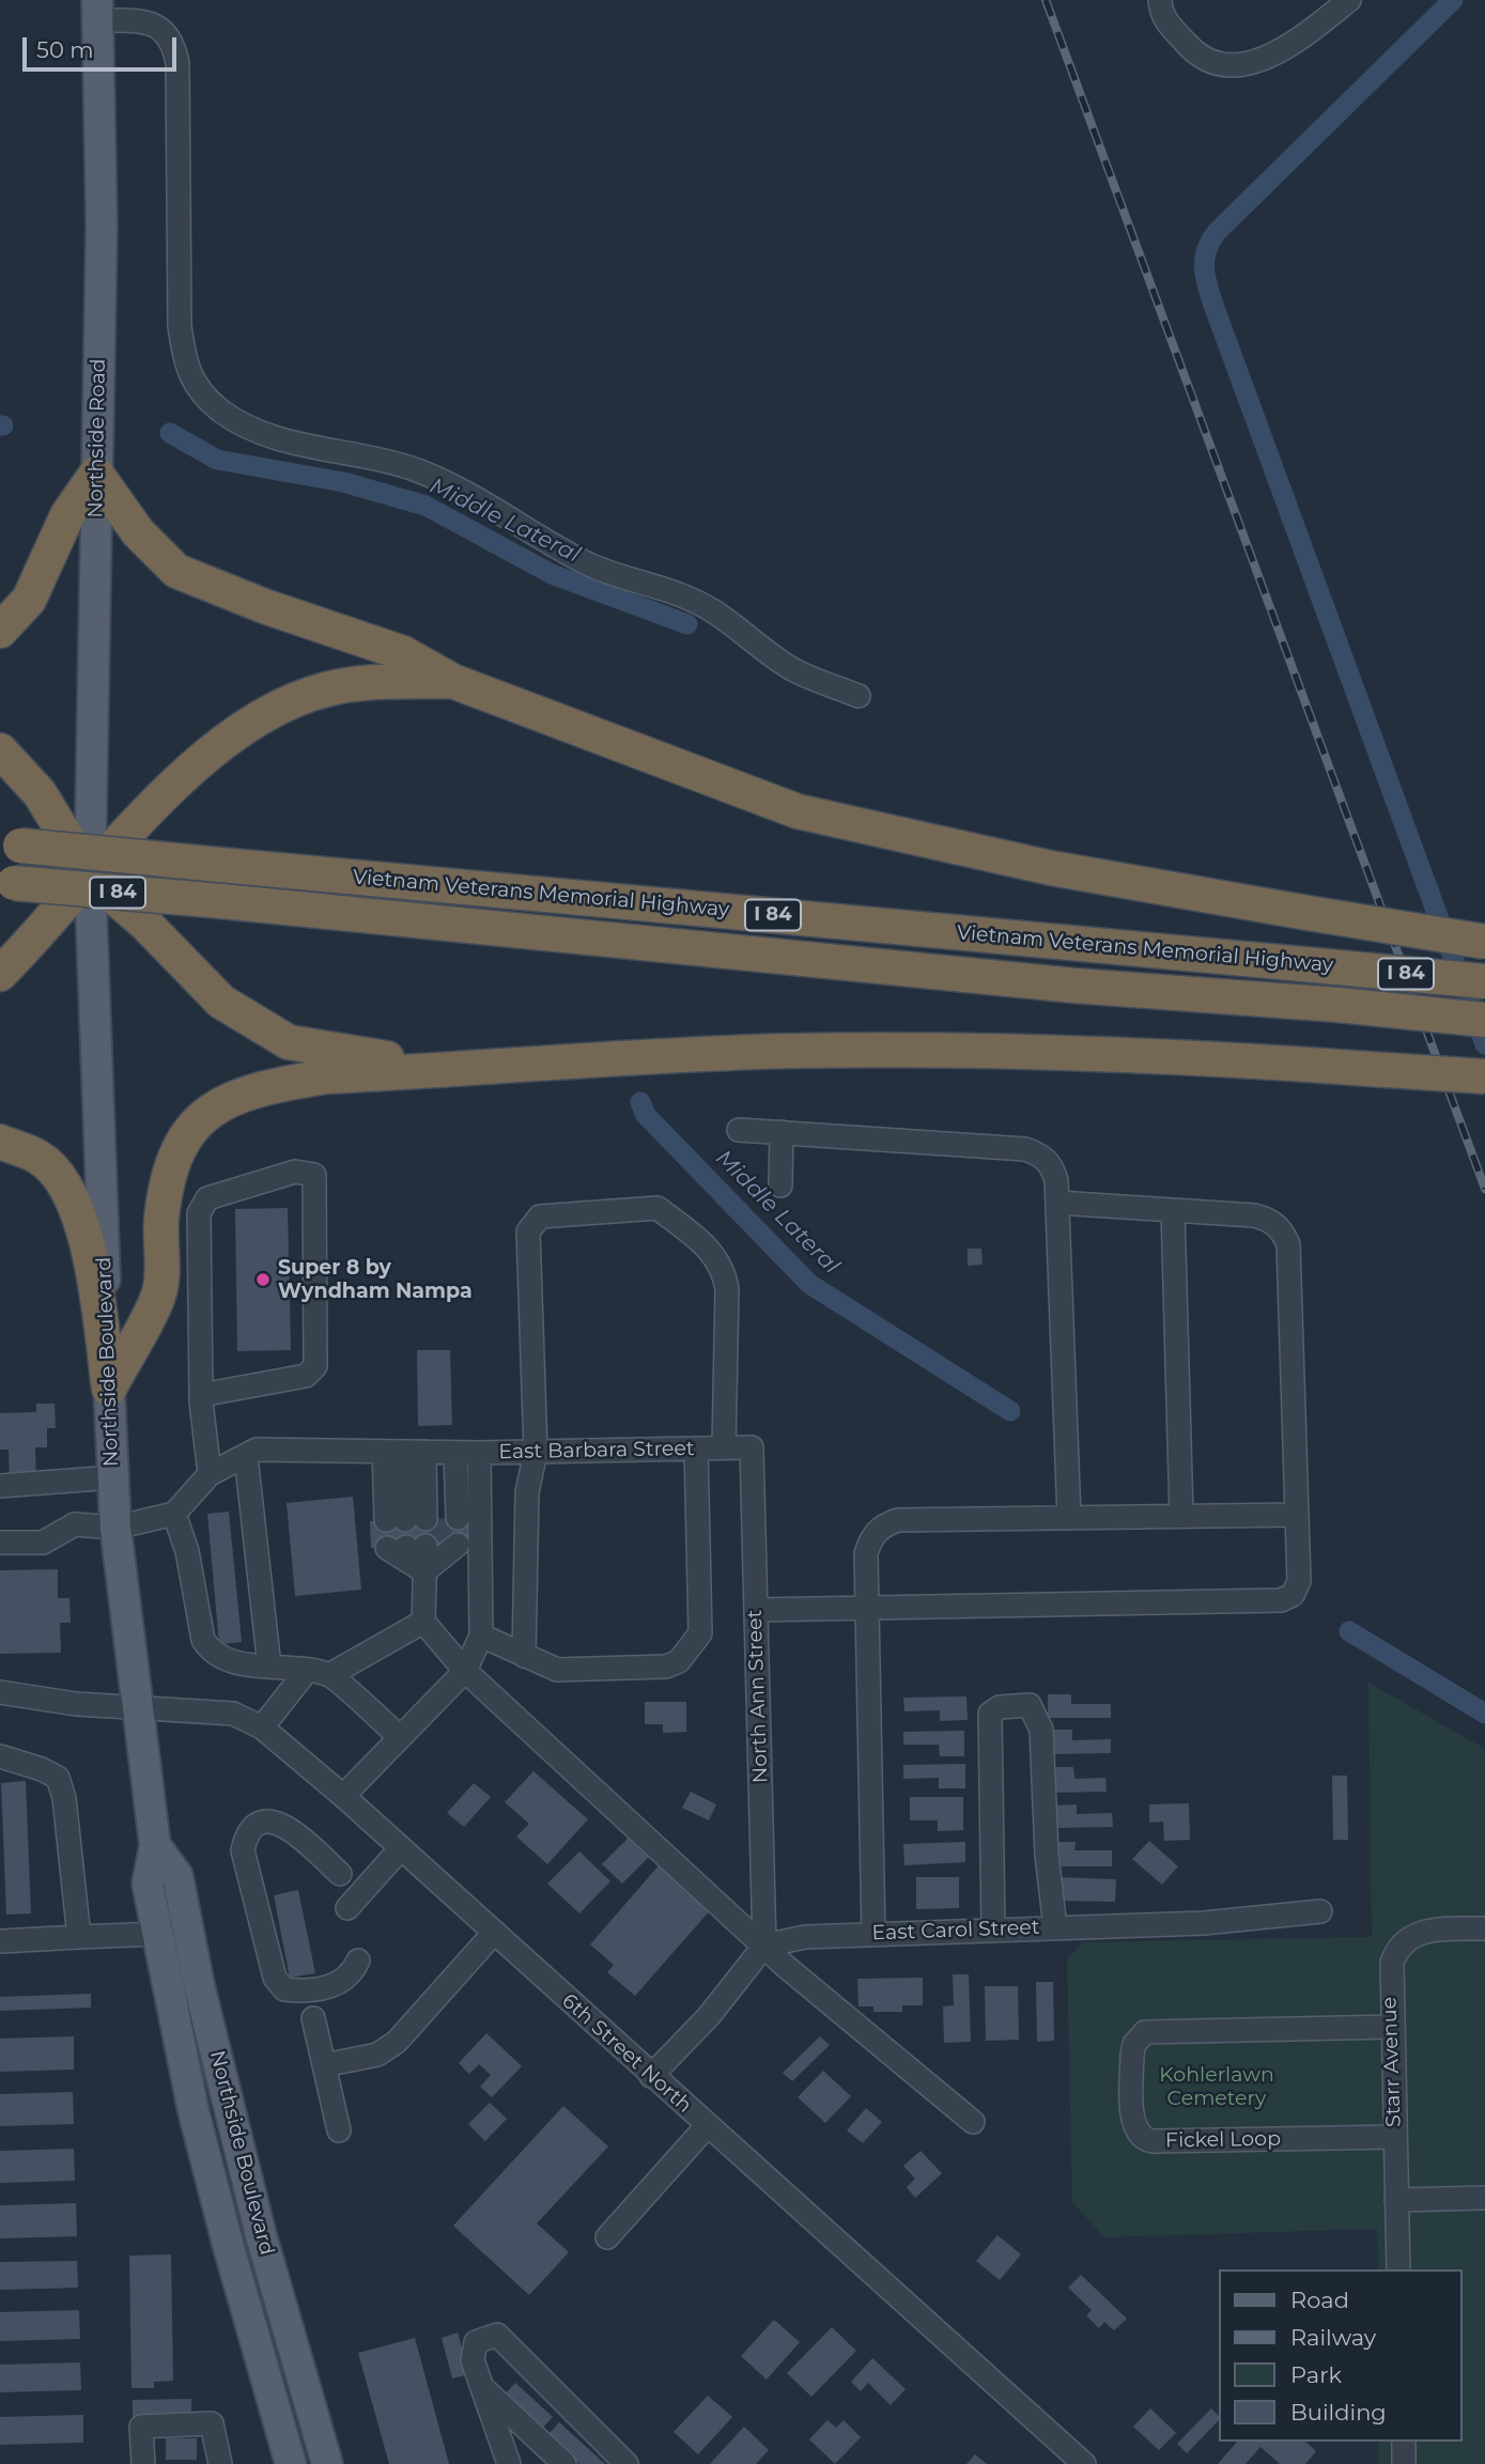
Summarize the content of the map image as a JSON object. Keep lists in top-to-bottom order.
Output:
{
  "streets": {
    "highway": ["I 84", "Vietnam Veterans Memorial Highway"],
    "main road": ["Northside Road", "Northside Boulevard"],
    "street": [
      "East Barbara Street",
      "North Ann Street",
      "East Carol Street",
      "6th Street North",
      "Starr Avenue",
      "Fickel Loop"
    ]
  },
  "crossings": [
    ["Northside Road", "Northside Boulevard"],
    ["Northside Boulevard", "6th Street North"],
    ["East Barbara Street", "North Ann Street"],
    ["East Barbara Street", "6th Street North"],
    ["North Ann Street", "East Carol Street"],
    ["Starr Avenue", "Fickel Loop"]
  ],
  "water": ["Middle Lateral"],
  "parks": ["Kohlerlawn Cemetery"],
  "places": ["Super 8 by Wyndham Nampa"],
  "legend": [
    "Road",
    "Railway",
    "Park",
    "Building"
  ],
  "scale_bar": "50 m"
}
